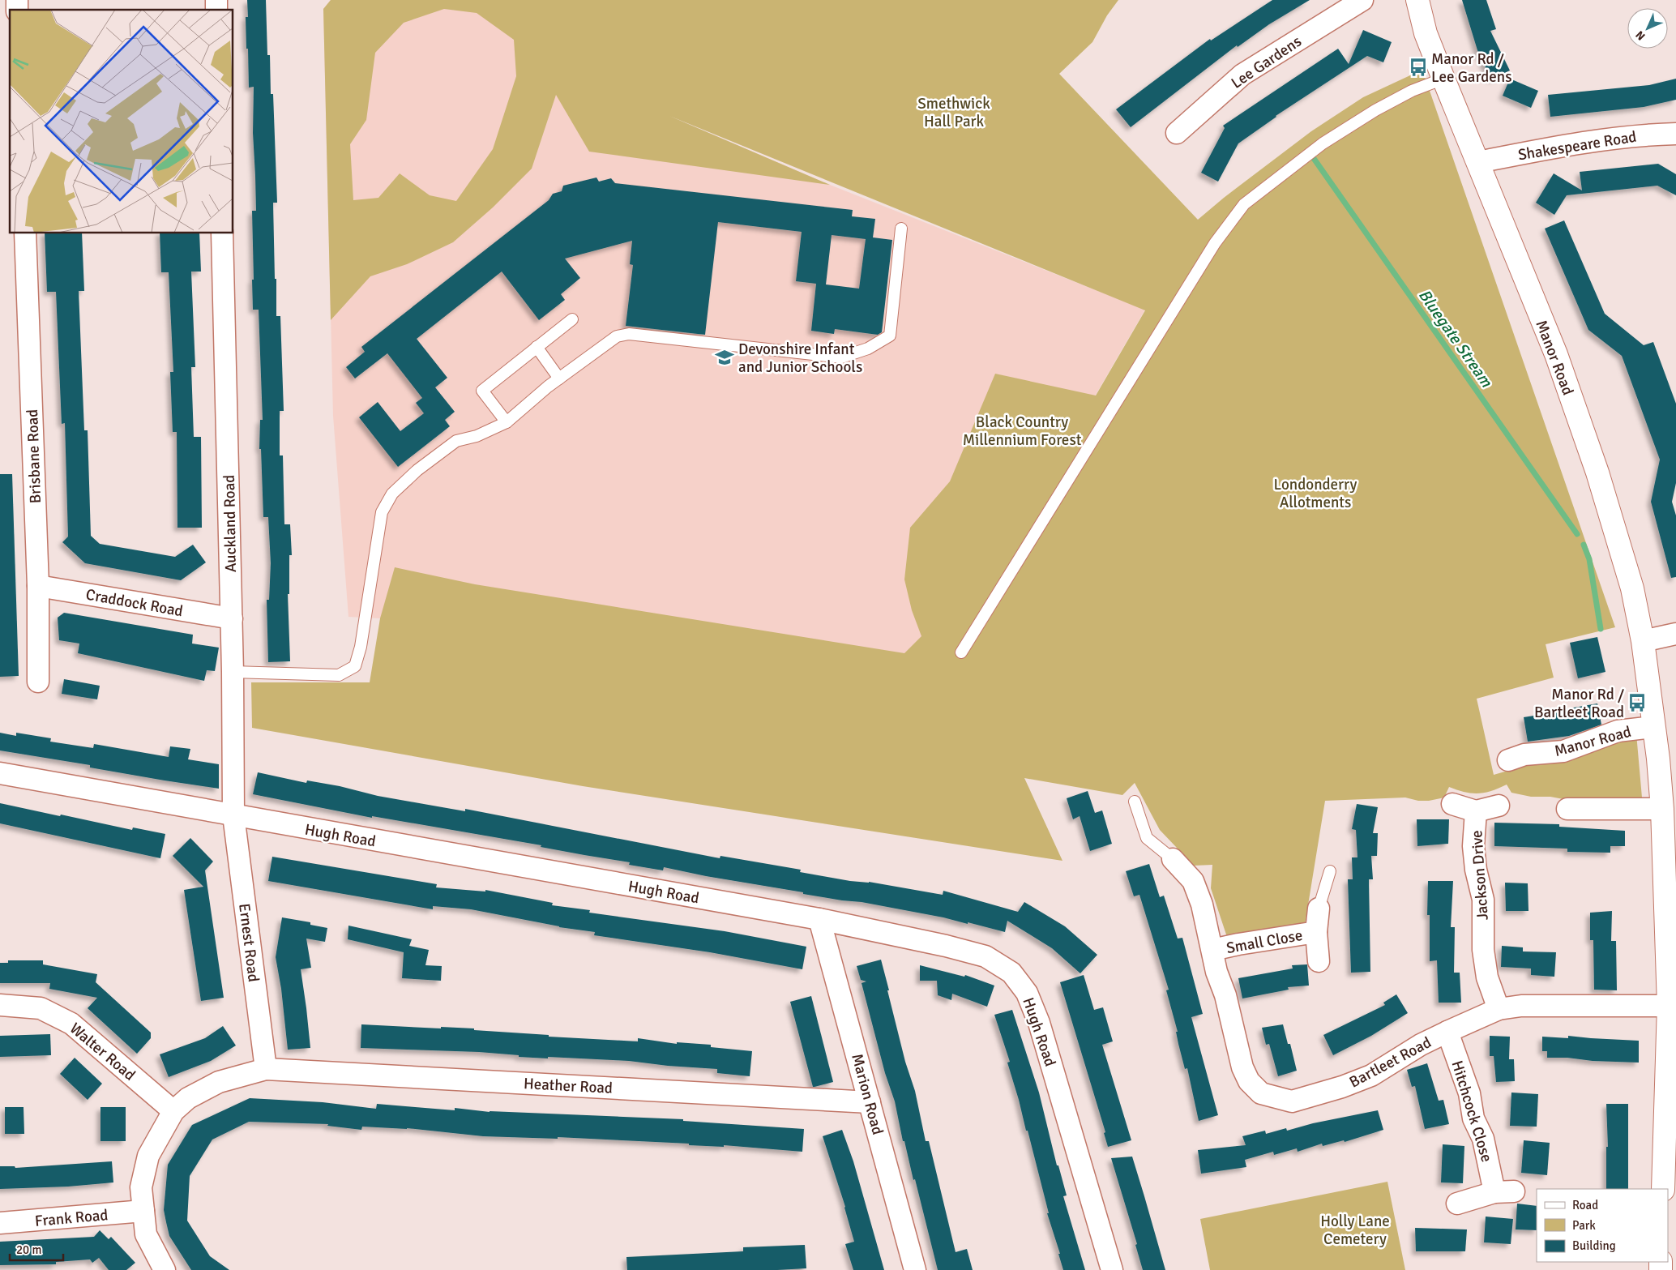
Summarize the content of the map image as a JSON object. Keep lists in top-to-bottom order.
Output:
{
  "streets": {
    "street": [
      "Lee Gardens",
      "Shakespeare Road",
      "Manor Road",
      "Brisbane Road",
      "Auckland Road",
      "Craddock Road",
      "Hugh Road",
      "Jackson Drive",
      "Small Close",
      "Ernest Road",
      "Walter Road",
      "Bartleet Road",
      "Heather Road",
      "Marion Road",
      "Hitchcock Close",
      "Frank Road"
    ]
  },
  "crossings": [
    ["Shakespeare Road", "Manor Road"],
    ["Manor Road", "Bartleet Road"],
    ["Brisbane Road", "Craddock Road"],
    ["Auckland Road", "Craddock Road"],
    ["Auckland Road", "Hugh Road"],
    ["Auckland Road", "Ernest Road"],
    ["Hugh Road", "Ernest Road"],
    ["Hugh Road", "Marion Road"],
    ["Jackson Drive", "Bartleet Road"],
    ["Small Close", "Bartleet Road"],
    ["Ernest Road", "Heather Road"],
    ["Walter Road", "Heather Road"],
    ["Bartleet Road", "Hitchcock Close"],
    ["Heather Road", "Marion Road"],
    ["Heather Road", "Frank Road"]
  ],
  "water": ["Bluegate Stream"],
  "parks": [
    "Smethwick Hall Park",
    "Black Country Millennium Forest",
    "Londonderry Allotments",
    "Holly Lane Cemetery"
  ],
  "places": {
    "bus stop": ["Manor Rd / Lee Gardens", "Manor Rd / Bartleet Road"],
    "school or university": ["Devonshire Infant and Junior Schools"]
  },
  "legend": ["Road", "Park", "Building"],
  "scale_bar": "20 m",
  "north": "bottom left"
}
